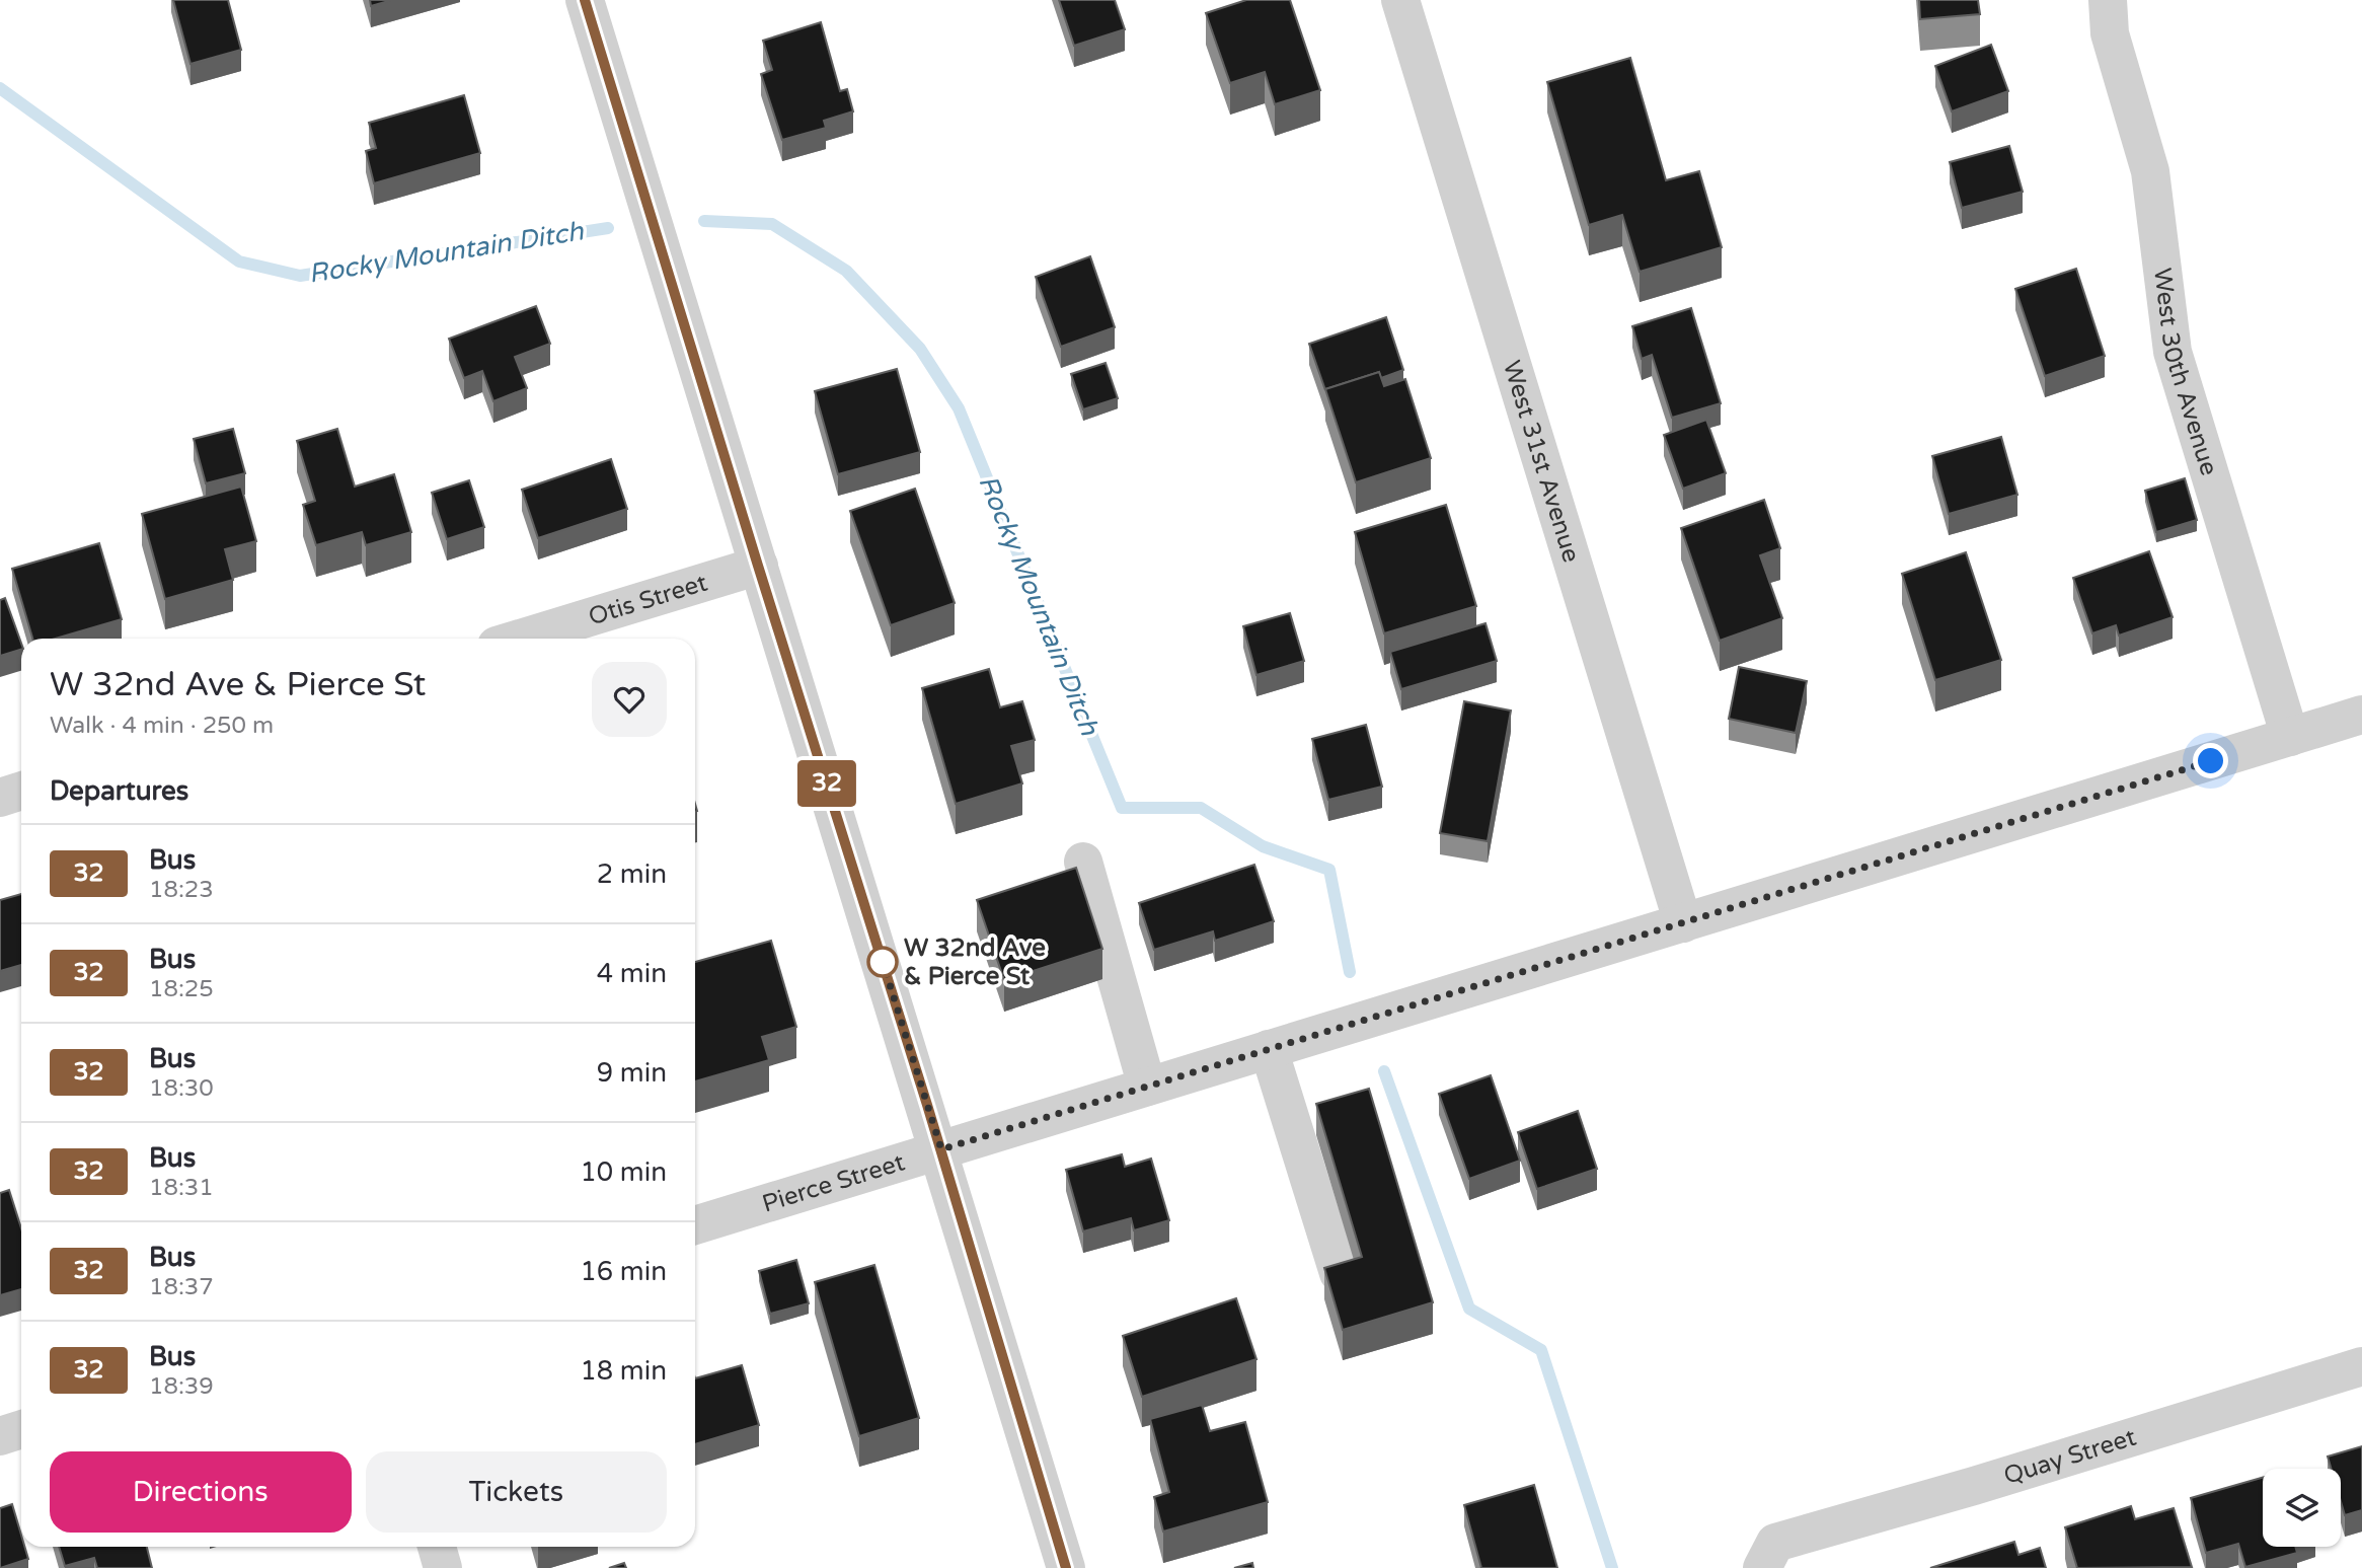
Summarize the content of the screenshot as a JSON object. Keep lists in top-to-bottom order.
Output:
{
  "streets": {
    "street": [
      "West 30th Avenue",
      "West 31st Avenue",
      "Otis Street",
      "Pierce Street",
      "Quay Street"
    ]
  },
  "crossings": [
    ["West 30th Avenue", "Pierce Street"],
    ["West 31st Avenue", "Pierce Street"]
  ],
  "water": ["Rocky Mountain Ditch"],
  "places": ["W 32nd Ave & Pierce St"],
  "lines": ["bus line 32"],
  "page": {
    "on_map": "32",
    "heading": [
      ["W 32nd Ave & Pierce St", "Walk · 4 min · 250 m"],
      "Departures"
    ],
    "list": [
      {
        "mark": "32",
        "name": "Bus",
        "note": "18:23",
        "value": "2 min"
      },
      {
        "mark": "32",
        "name": "Bus",
        "note": "18:25",
        "value": "4 min"
      },
      {
        "mark": "32",
        "name": "Bus",
        "note": "18:30",
        "value": "9 min"
      },
      {
        "mark": "32",
        "name": "Bus",
        "note": "18:31",
        "value": "10 min"
      },
      {
        "mark": "32",
        "name": "Bus",
        "note": "18:37",
        "value": "16 min"
      },
      {
        "mark": "32",
        "name": "Bus",
        "note": "18:39",
        "value": "18 min"
      }
    ],
    "buttons": ["Directions", "Tickets"]
  }
}
